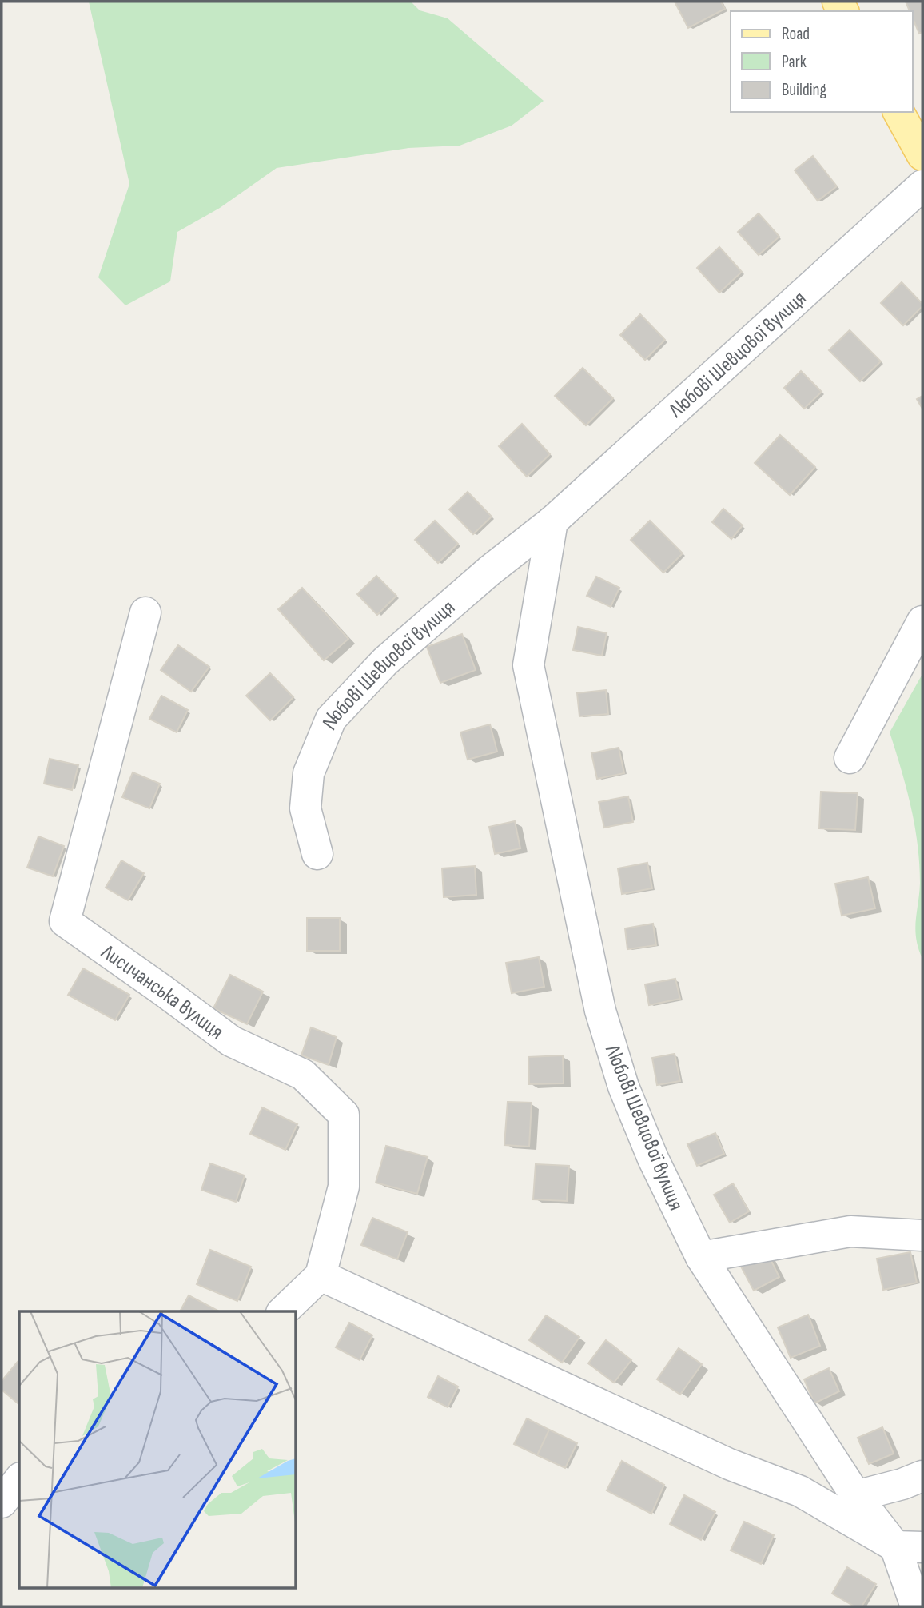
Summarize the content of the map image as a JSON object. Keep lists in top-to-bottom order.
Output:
{
  "streets": {
    "street": ["Любові Шевцової вулиця", "Лисичанська вулиця"]
  },
  "legend": ["Road", "Park", "Building"]
}
